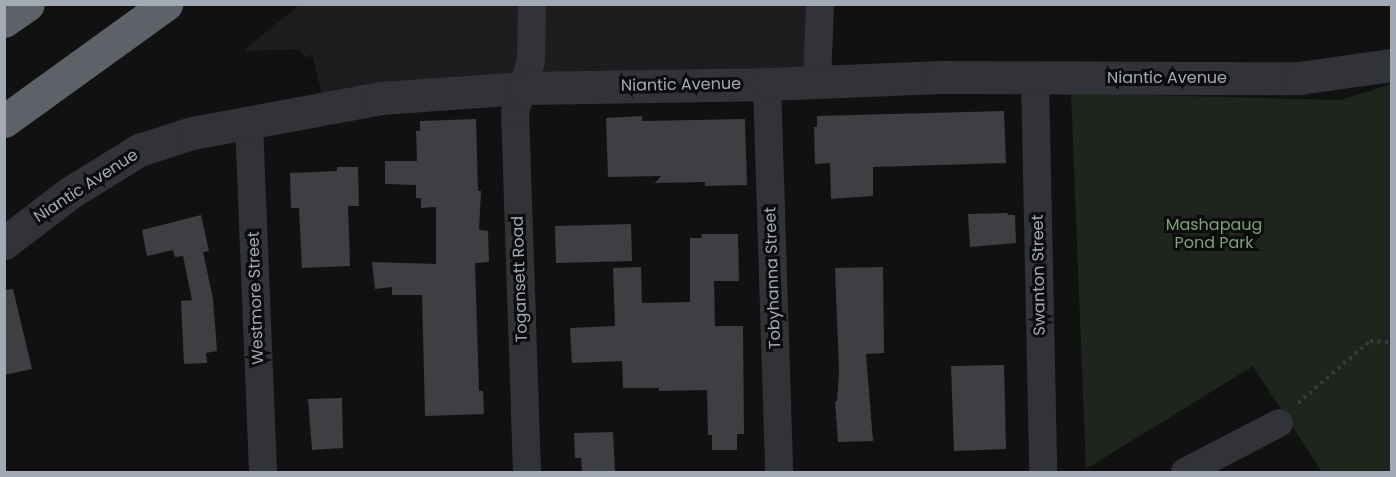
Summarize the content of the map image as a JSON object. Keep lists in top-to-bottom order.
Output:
{
  "streets": {
    "street": [
      "Niantic Avenue",
      "Swanton Street",
      "Tobyhanna Street",
      "Togansett Road",
      "Westmore Street"
    ]
  },
  "crossings": [
    ["Niantic Avenue", "Swanton Street"],
    ["Niantic Avenue", "Tobyhanna Street"],
    ["Niantic Avenue", "Togansett Road"],
    ["Niantic Avenue", "Westmore Street"]
  ],
  "parks": ["Mashapaug Pond Park"]
}
